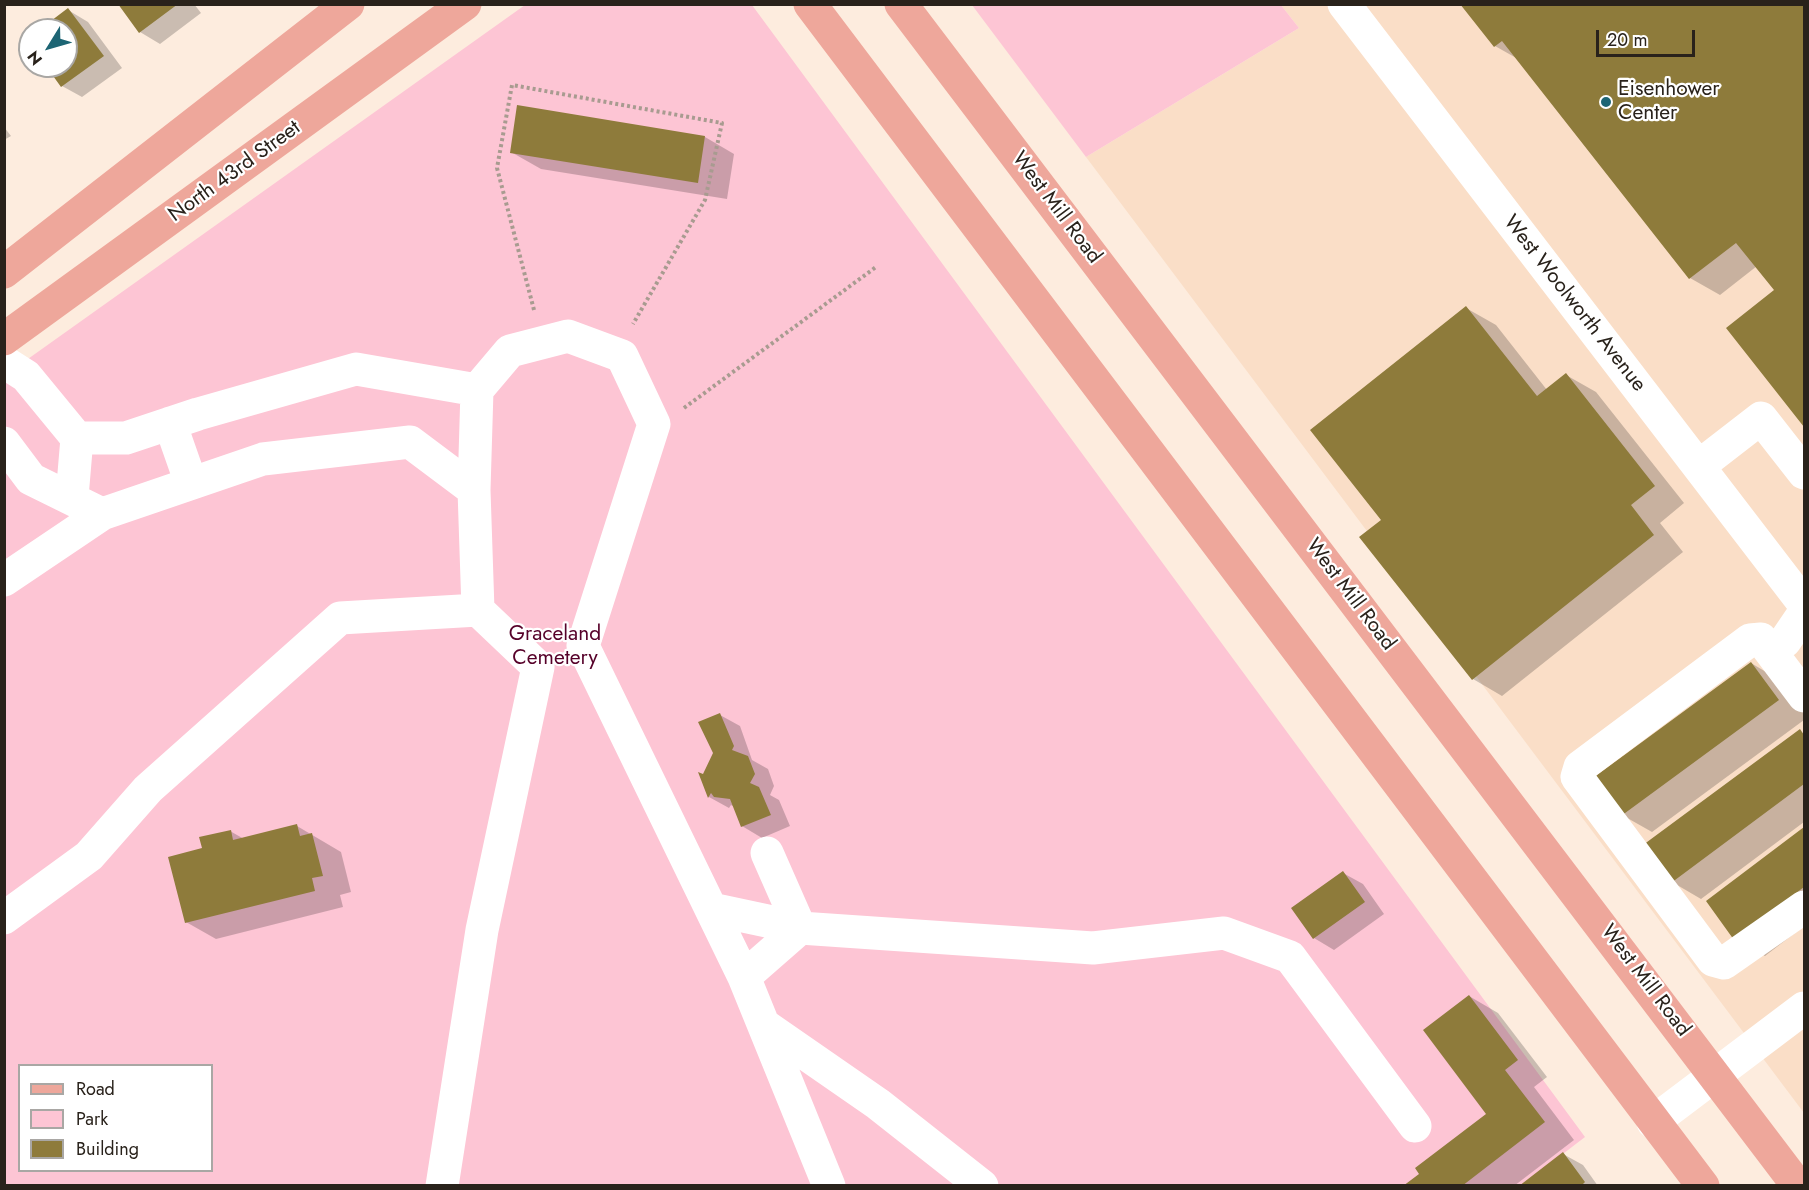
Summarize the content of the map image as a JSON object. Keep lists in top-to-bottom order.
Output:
{
  "streets": {
    "main road": ["North 43rd Street", "West Mill Road"],
    "street": ["West Woolworth Avenue"]
  },
  "parks": ["Graceland Cemetery"],
  "places": ["Eisenhower Center"],
  "legend": ["Road", "Park", "Building"],
  "scale_bar": "20 m",
  "north": "bottom left"
}
